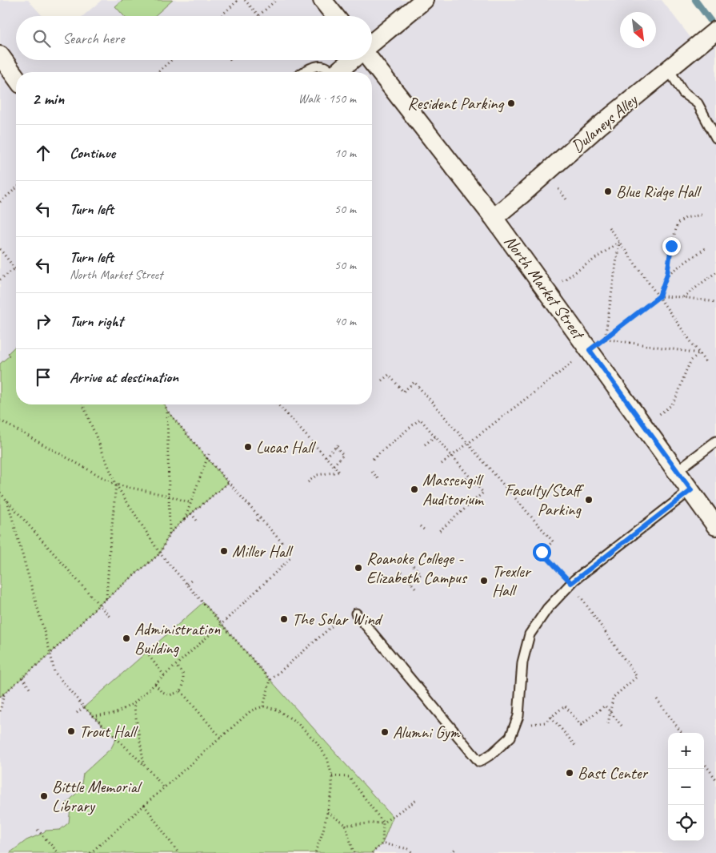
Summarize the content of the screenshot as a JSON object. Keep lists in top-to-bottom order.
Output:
{
  "streets": {
    "street": ["Dulaneys Alley", "North Market Street"]
  },
  "crossings": [
    ["Dulaneys Alley", "North Market Street"]
  ],
  "places": [
    "Resident Parking",
    "Blue Ridge Hall",
    "Lucas Hall",
    "Massengill Auditorium",
    "Faculty/Staff Parking",
    "Miller Hall",
    "Roanoke College - Elizabeth Campus",
    "Trexler Hall",
    "The Solar Wind",
    "Administration Building",
    "Trout Hall",
    "Alumni Gym",
    "Bast Center",
    "Bittle Memorial Library"
  ],
  "north": "bottom right",
  "page": {
    "search": "Search here",
    "heading": ["2 min", "Walk · 150 m"],
    "list": [
      ["Continue", "10 m"],
      ["Turn left", "50 m"],
      ["Turn left", "North Market Street", "50 m"],
      ["Turn right", "40 m"],
      "Arrive at destination"
    ],
    "map_buttons": ["+", "−"]
  }
}
